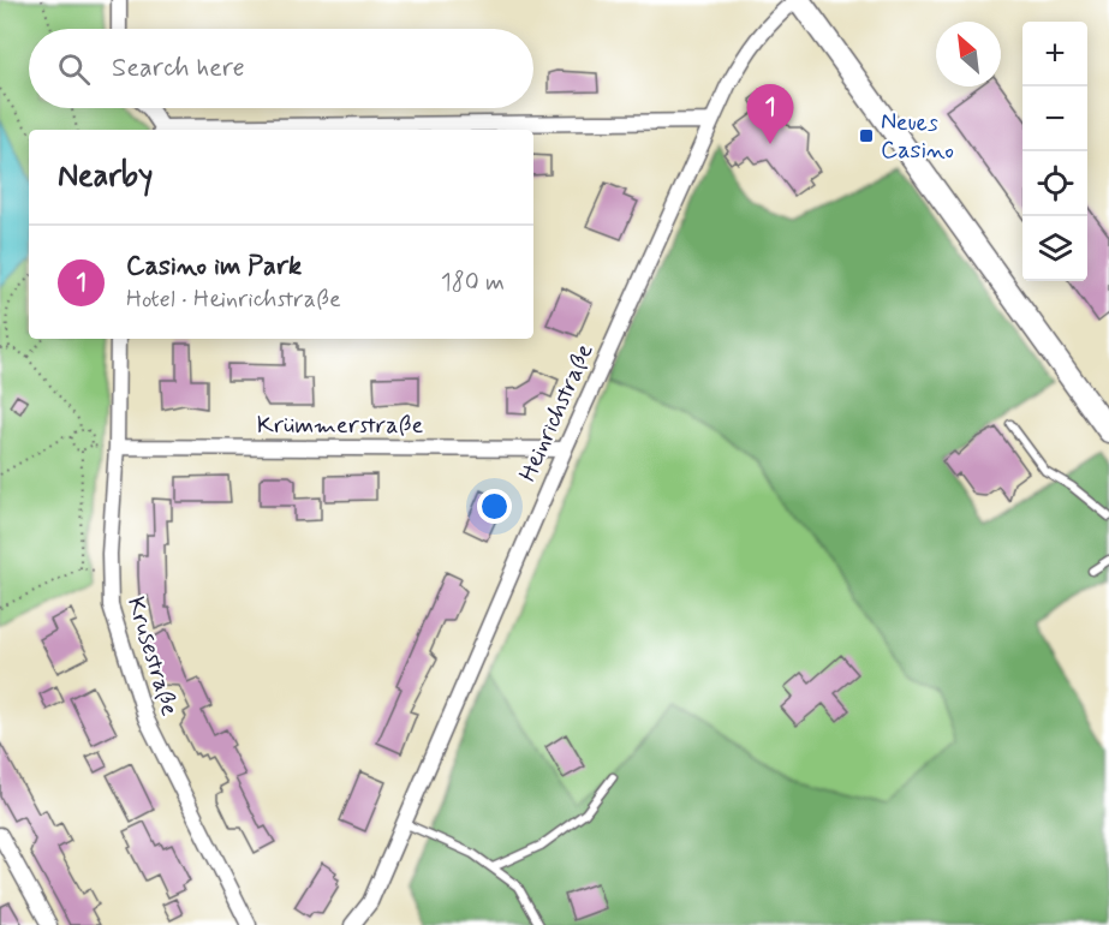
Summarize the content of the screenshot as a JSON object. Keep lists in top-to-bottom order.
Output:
{
  "streets": {
    "street": ["Heinrichstraße", "Krümmerstraße", "Krusestraße"]
  },
  "crossings": [
    ["Heinrichstraße", "Krümmerstraße"],
    ["Krümmerstraße", "Krusestraße"]
  ],
  "places": {
    "transit": ["Neues Casino"]
  },
  "north": "top left",
  "page": {
    "map_buttons": ["+", "−"],
    "search": "Search here",
    "pins": "1",
    "heading": "Nearby",
    "list": [
      {
        "mark": "1",
        "name": "Casino im Park",
        "note": "Hotel · Heinrichstraße",
        "value": "180 m"
      }
    ]
  }
}
